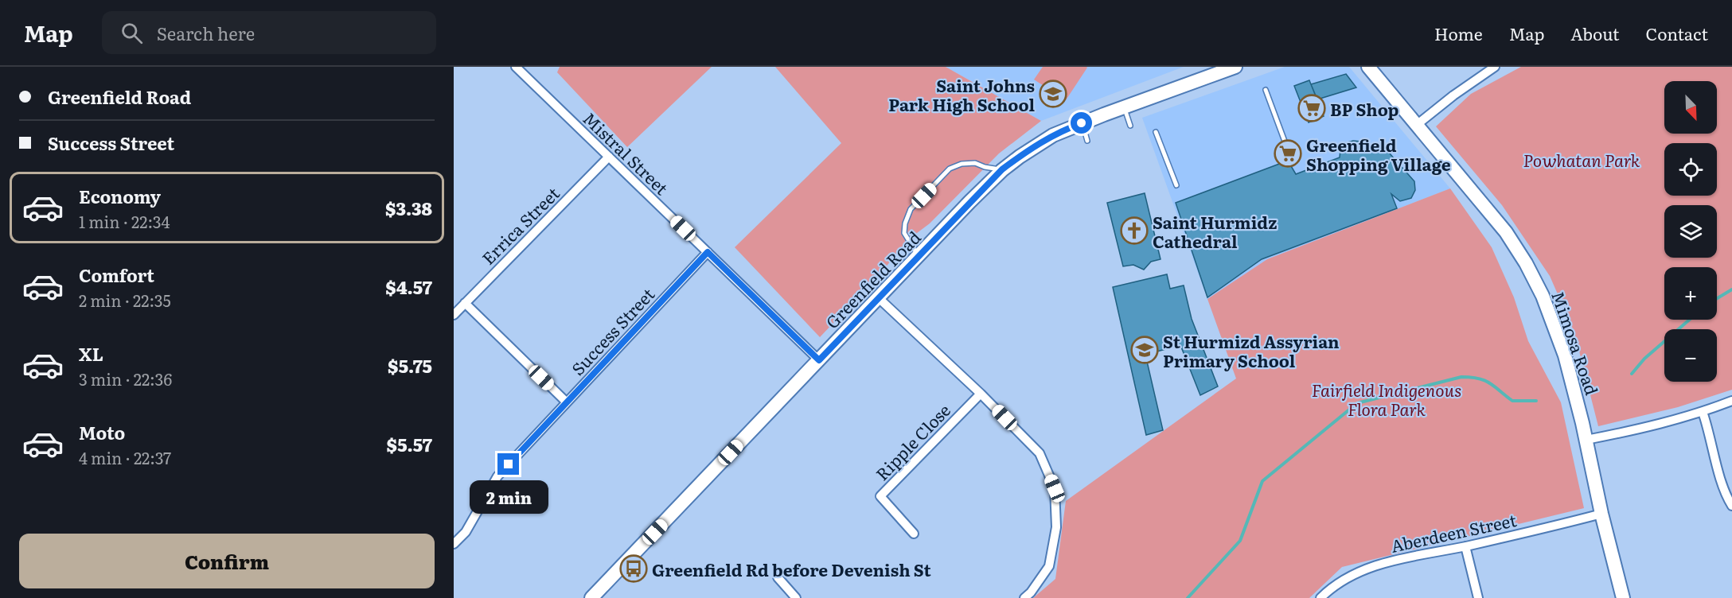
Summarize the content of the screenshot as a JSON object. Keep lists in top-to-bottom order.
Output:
{
  "streets": {
    "street": [
      "Mistral Street",
      "Errica Street",
      "Greenfield Road",
      "Success Street",
      "Mimosa Road",
      "Ripple Close",
      "Aberdeen Street"
    ]
  },
  "crossings": [
    ["Mistral Street", "Errica Street"],
    ["Mistral Street", "Greenfield Road"],
    ["Mistral Street", "Success Street"],
    ["Mimosa Road", "Aberdeen Street"]
  ],
  "parks": ["Powhatan Park", "Fairfield Indigenous Flora Park"],
  "places": {
    "school or university": ["Saint Johns Park High School", "St Hurmizd Assyrian Primary School"],
    "supermarket": ["BP Shop", "Greenfield Shopping Village"],
    "church": ["Saint Hurmidz Cathedral"],
    "bus stop": ["Greenfield Rd before Devenish St"]
  },
  "north": "bottom right",
  "page": {
    "header": "Map",
    "search": "Search here",
    "nav": [
      "Home",
      "Map",
      "About",
      "Contact"
    ],
    "banner": ["Greenfield Road", "Success Street"],
    "map_buttons": ["+", "−"],
    "list": [
      {
        "name": "Economy",
        "note": "1 min · 22:34",
        "value": "$3.38"
      },
      {
        "name": "Comfort",
        "note": "2 min · 22:35",
        "value": "$4.57"
      },
      {
        "name": "XL",
        "note": "3 min · 22:36",
        "value": "$5.75"
      },
      {
        "name": "Moto",
        "note": "4 min · 22:37",
        "value": "$5.57"
      }
    ],
    "bubble": "2 min",
    "buttons": "Confirm"
  }
}
